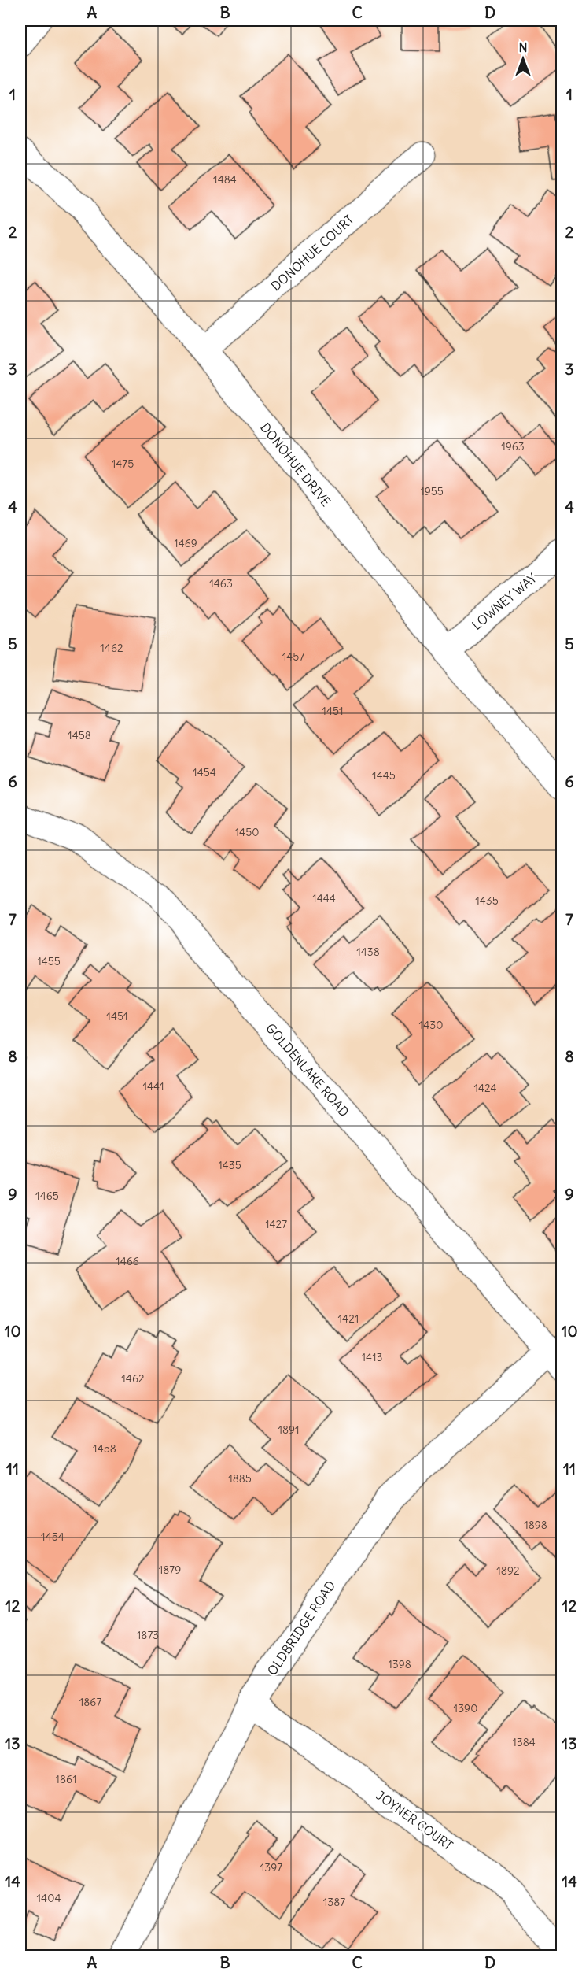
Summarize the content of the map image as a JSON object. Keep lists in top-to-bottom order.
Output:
{
  "streets": {
    "street": [
      "DONOHUE COURT",
      "DONOHUE DRIVE",
      "LOWNEY WAY",
      "GOLDENLAKE ROAD",
      "OLDBRIDGE ROAD",
      "JOYNER COURT"
    ]
  },
  "crossings": [
    ["DONOHUE COURT", "DONOHUE DRIVE"],
    ["DONOHUE DRIVE", "LOWNEY WAY"],
    ["GOLDENLAKE ROAD", "OLDBRIDGE ROAD"],
    ["OLDBRIDGE ROAD", "JOYNER COURT"]
  ],
  "house_numbers": [
    "1484",
    "1963",
    "1475",
    "1955",
    "1469",
    "1463",
    "1462",
    "1457",
    "1451",
    "1458",
    "1454",
    "1445",
    "1450",
    "1444",
    "1435",
    "1438",
    "1455",
    "1451",
    "1430",
    "1441",
    "1424",
    "1435",
    "1465",
    "1427",
    "1466",
    "1421",
    "1413",
    "1462",
    "1891",
    "1458",
    "1885",
    "1898",
    "1454",
    "1879",
    "1892",
    "1873",
    "1398",
    "1867",
    "1390",
    "1384",
    "1861",
    "1397",
    "1404",
    "1387"
  ],
  "north": "top",
  "grid": {
    "columns": [
      "A",
      "B",
      "C",
      "D"
    ],
    "rows": [
      "1",
      "2",
      "3",
      "4",
      "5",
      "6",
      "7",
      "8",
      "9",
      "10",
      "11",
      "12",
      "13",
      "14"
    ]
  }
}
